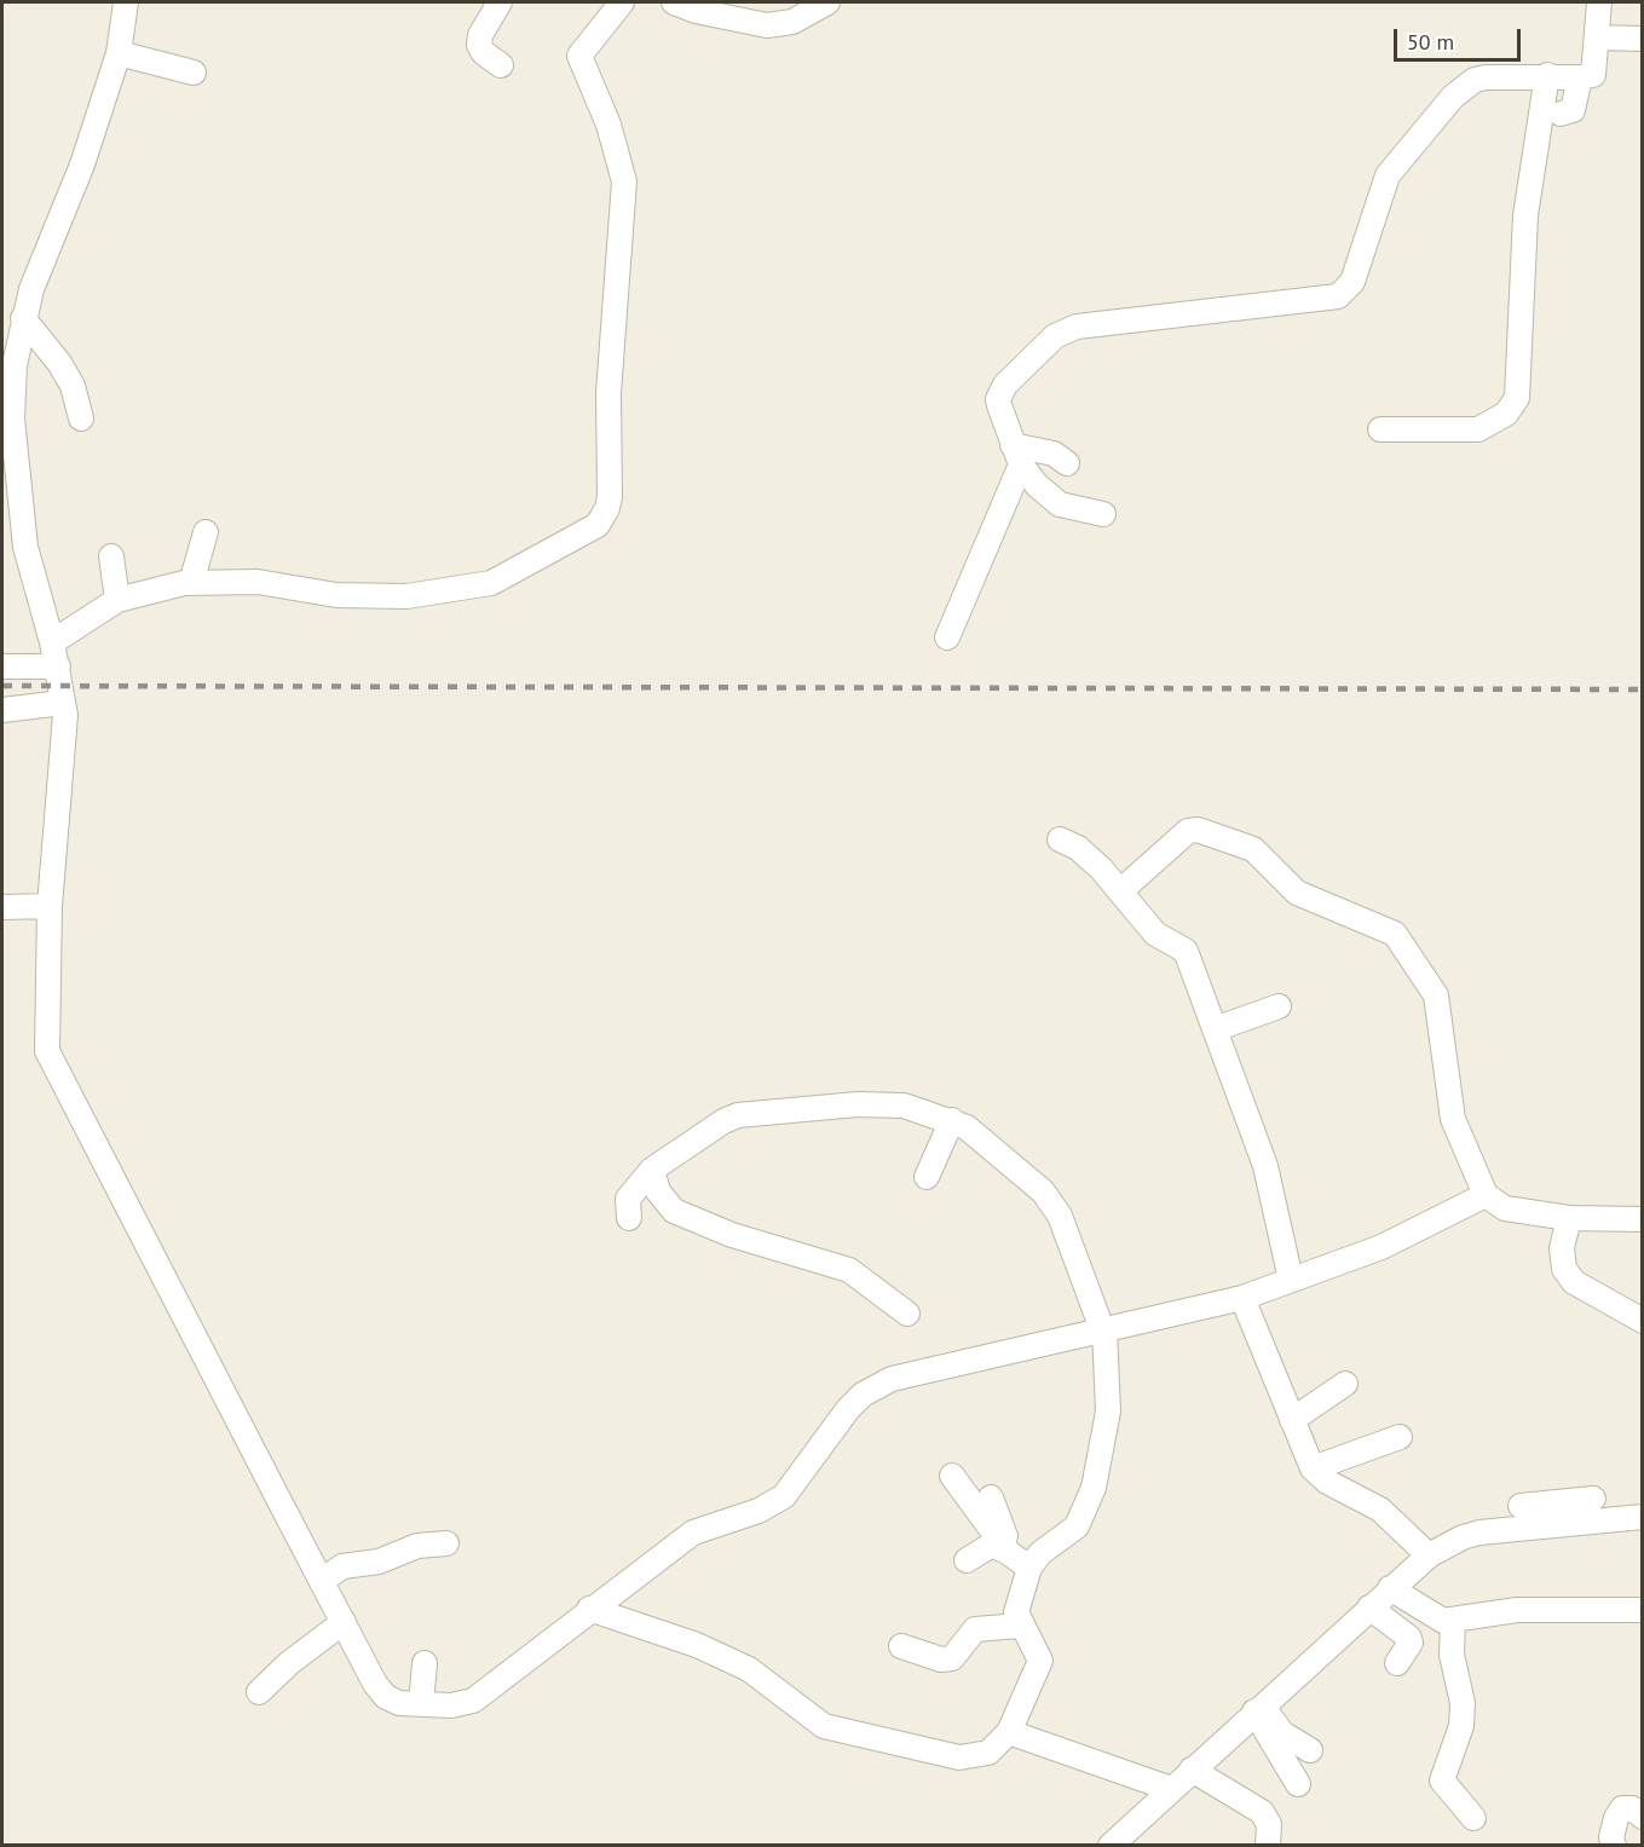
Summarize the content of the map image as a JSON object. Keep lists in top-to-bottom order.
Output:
{
  "scale_bar": "50 m"
}
